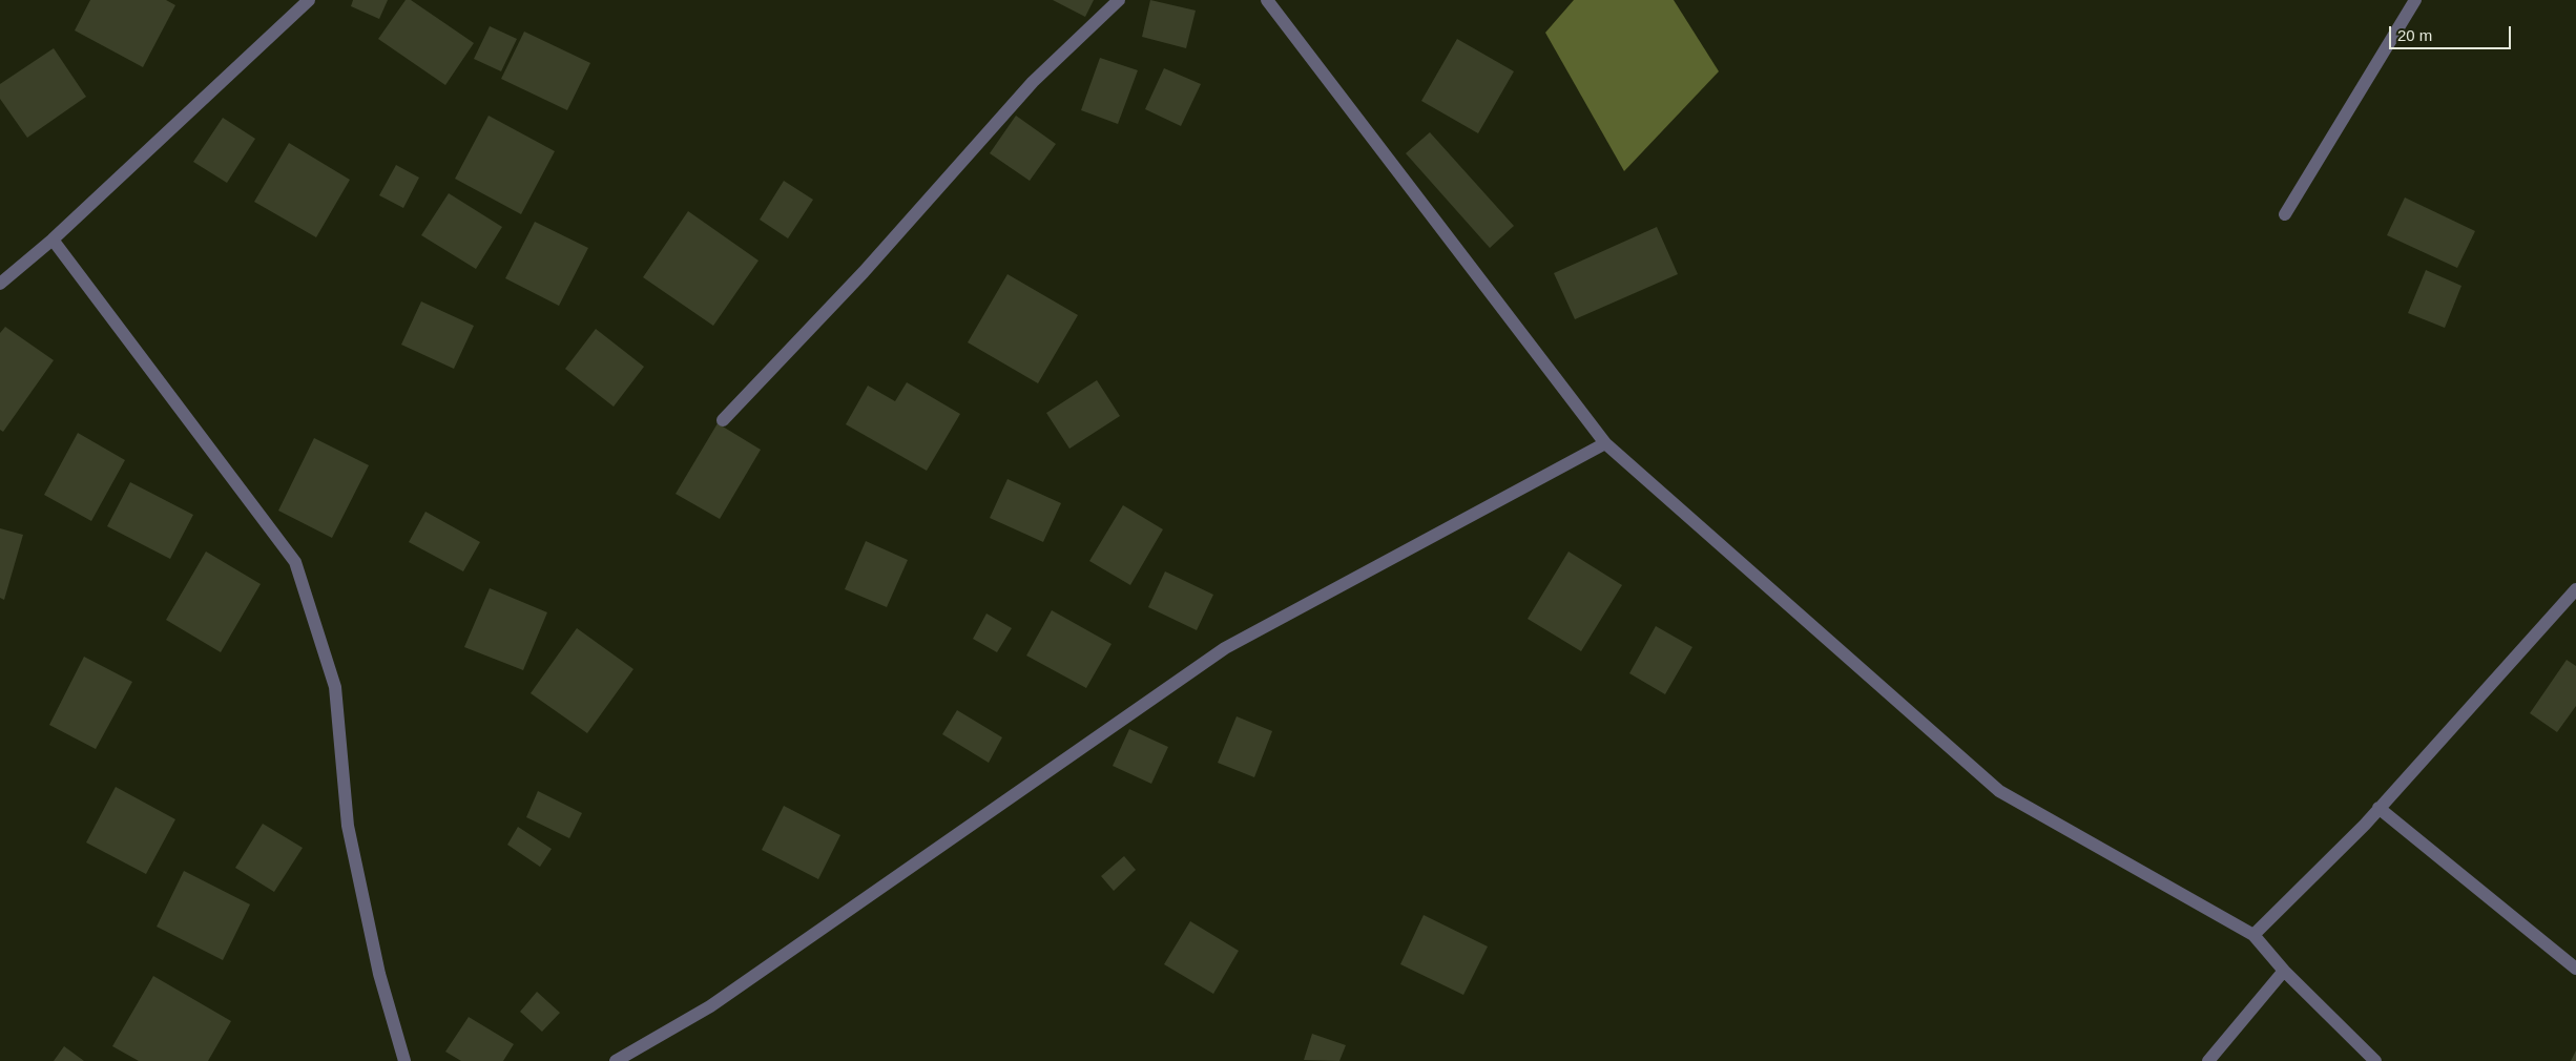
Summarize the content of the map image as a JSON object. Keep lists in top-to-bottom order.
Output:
{
  "scale_bar": "20 m"
}
